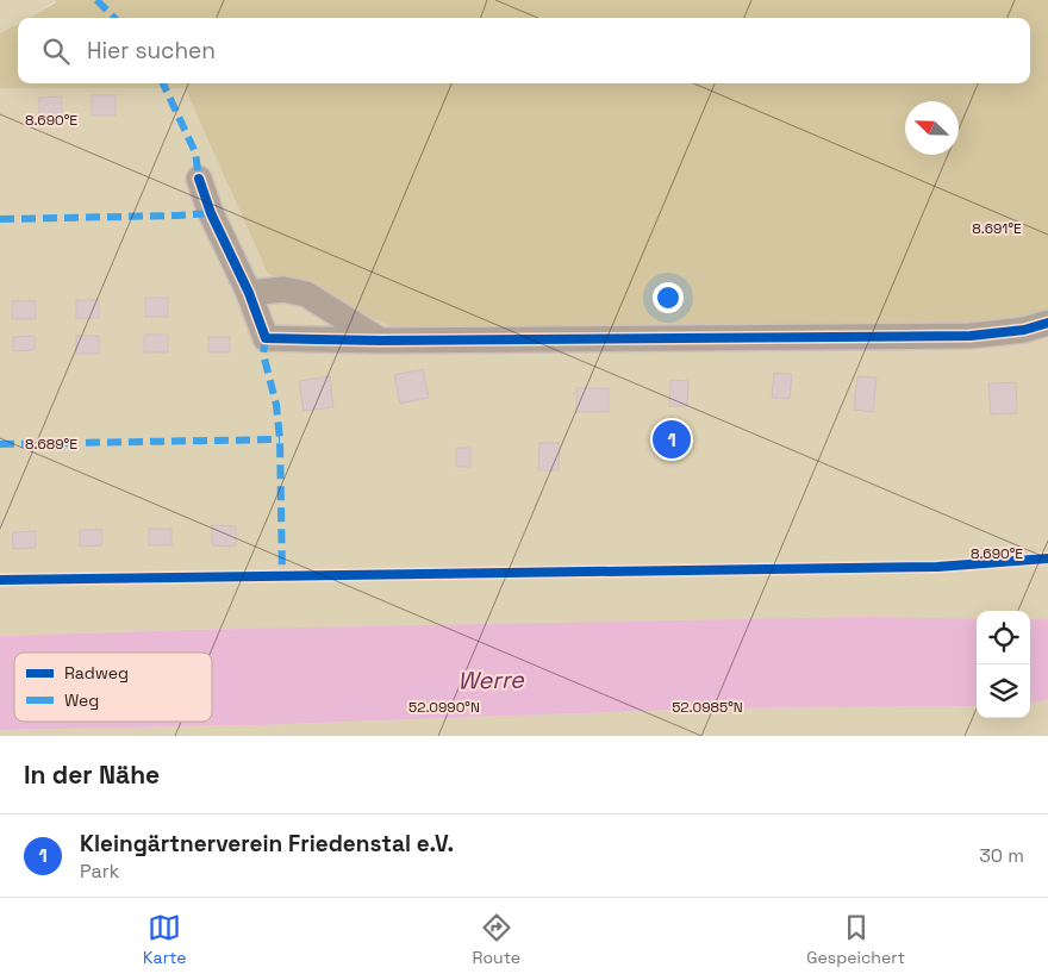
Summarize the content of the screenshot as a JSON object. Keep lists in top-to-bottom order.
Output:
{
  "water": ["Werre"],
  "legend": ["Radweg", "Weg"],
  "north": "top left",
  "page": {
    "search": "Hier suchen",
    "pins": "1",
    "heading": "In der Nähe",
    "list": [
      {
        "mark": "1",
        "name": "Kleingärtnerverein Friedenstal e.V.",
        "note": "Park",
        "value": "30 m"
      }
    ],
    "nav": ["Karte", "Route", "Gespeichert"]
  },
  "coordinates": [
    "8.690°E",
    "8.691°E",
    "8.689°E",
    "52.0990°N",
    "52.0985°N"
  ]
}
